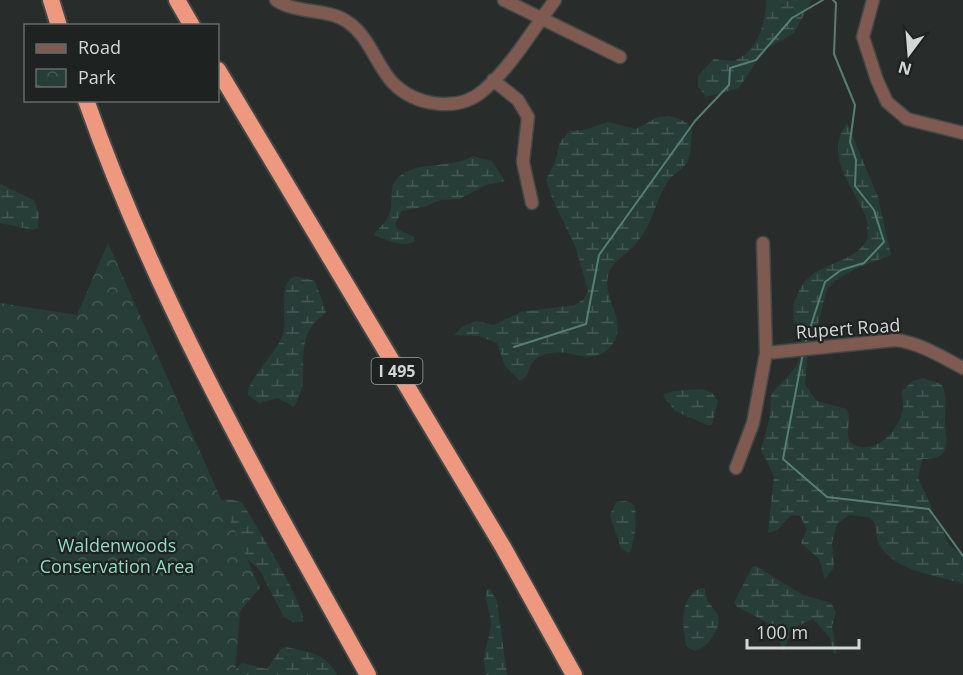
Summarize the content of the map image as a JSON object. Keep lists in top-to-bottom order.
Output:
{
  "streets": {
    "highway": ["I 495"],
    "street": ["Rupert Road"]
  },
  "parks": ["Waldenwoods Conservation Area"],
  "legend": ["Road", "Park"],
  "scale_bar": "100 m",
  "north": "bottom"
}
